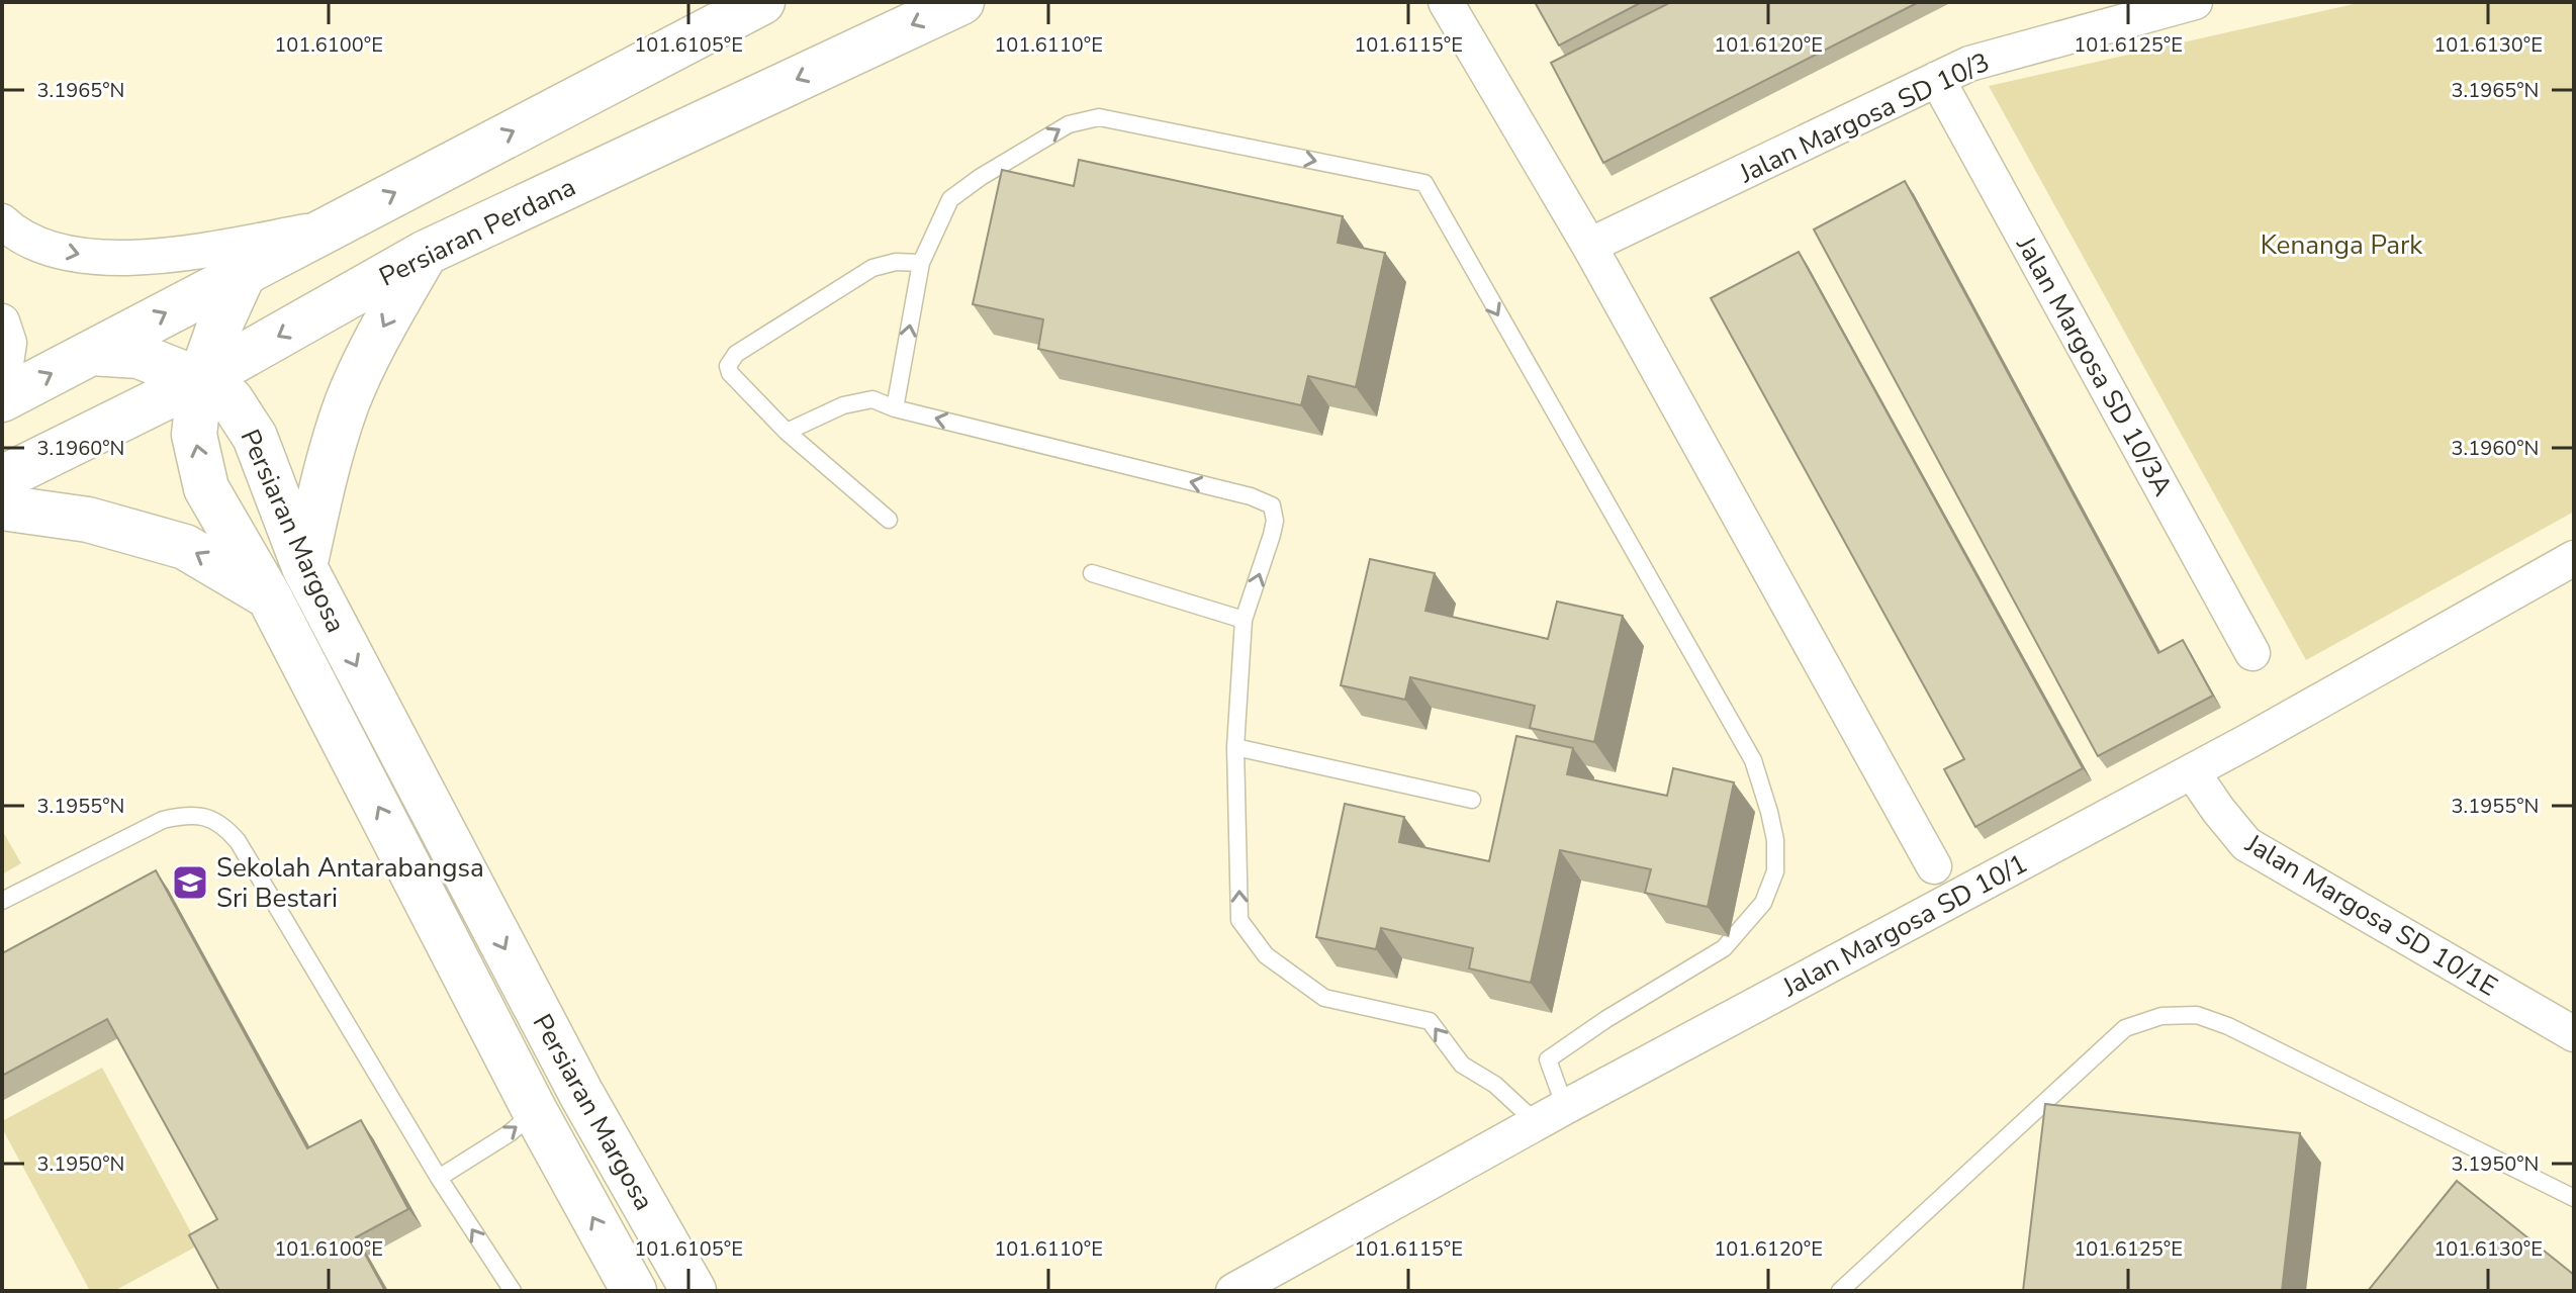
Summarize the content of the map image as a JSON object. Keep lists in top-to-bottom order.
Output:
{
  "streets": {
    "main road": ["Persiaran Perdana", "Persiaran Margosa"],
    "street": [
      "Jalan Margosa SD 10/3",
      "Jalan Margosa SD 10/3A",
      "Jalan Margosa SD 10/1E",
      "Jalan Margosa SD 10/1"
    ]
  },
  "crossings": [
    ["Jalan Margosa SD 10/3", "Jalan Margosa SD 10/3A"],
    ["Persiaran Perdana", "Persiaran Margosa"],
    ["Jalan Margosa SD 10/1E", "Jalan Margosa SD 10/1"]
  ],
  "parks": ["Kenanga Park"],
  "places": {
    "school or university": ["Sekolah Antarabangsa Sri Bestari"]
  },
  "coordinates": [
    "101.6100°E",
    "101.6105°E",
    "101.6110°E",
    "101.6115°E",
    "101.6120°E",
    "101.6125°E",
    "101.6130°E",
    "3.1965°N",
    "3.1960°N",
    "3.1955°N",
    "3.1950°N"
  ]
}
